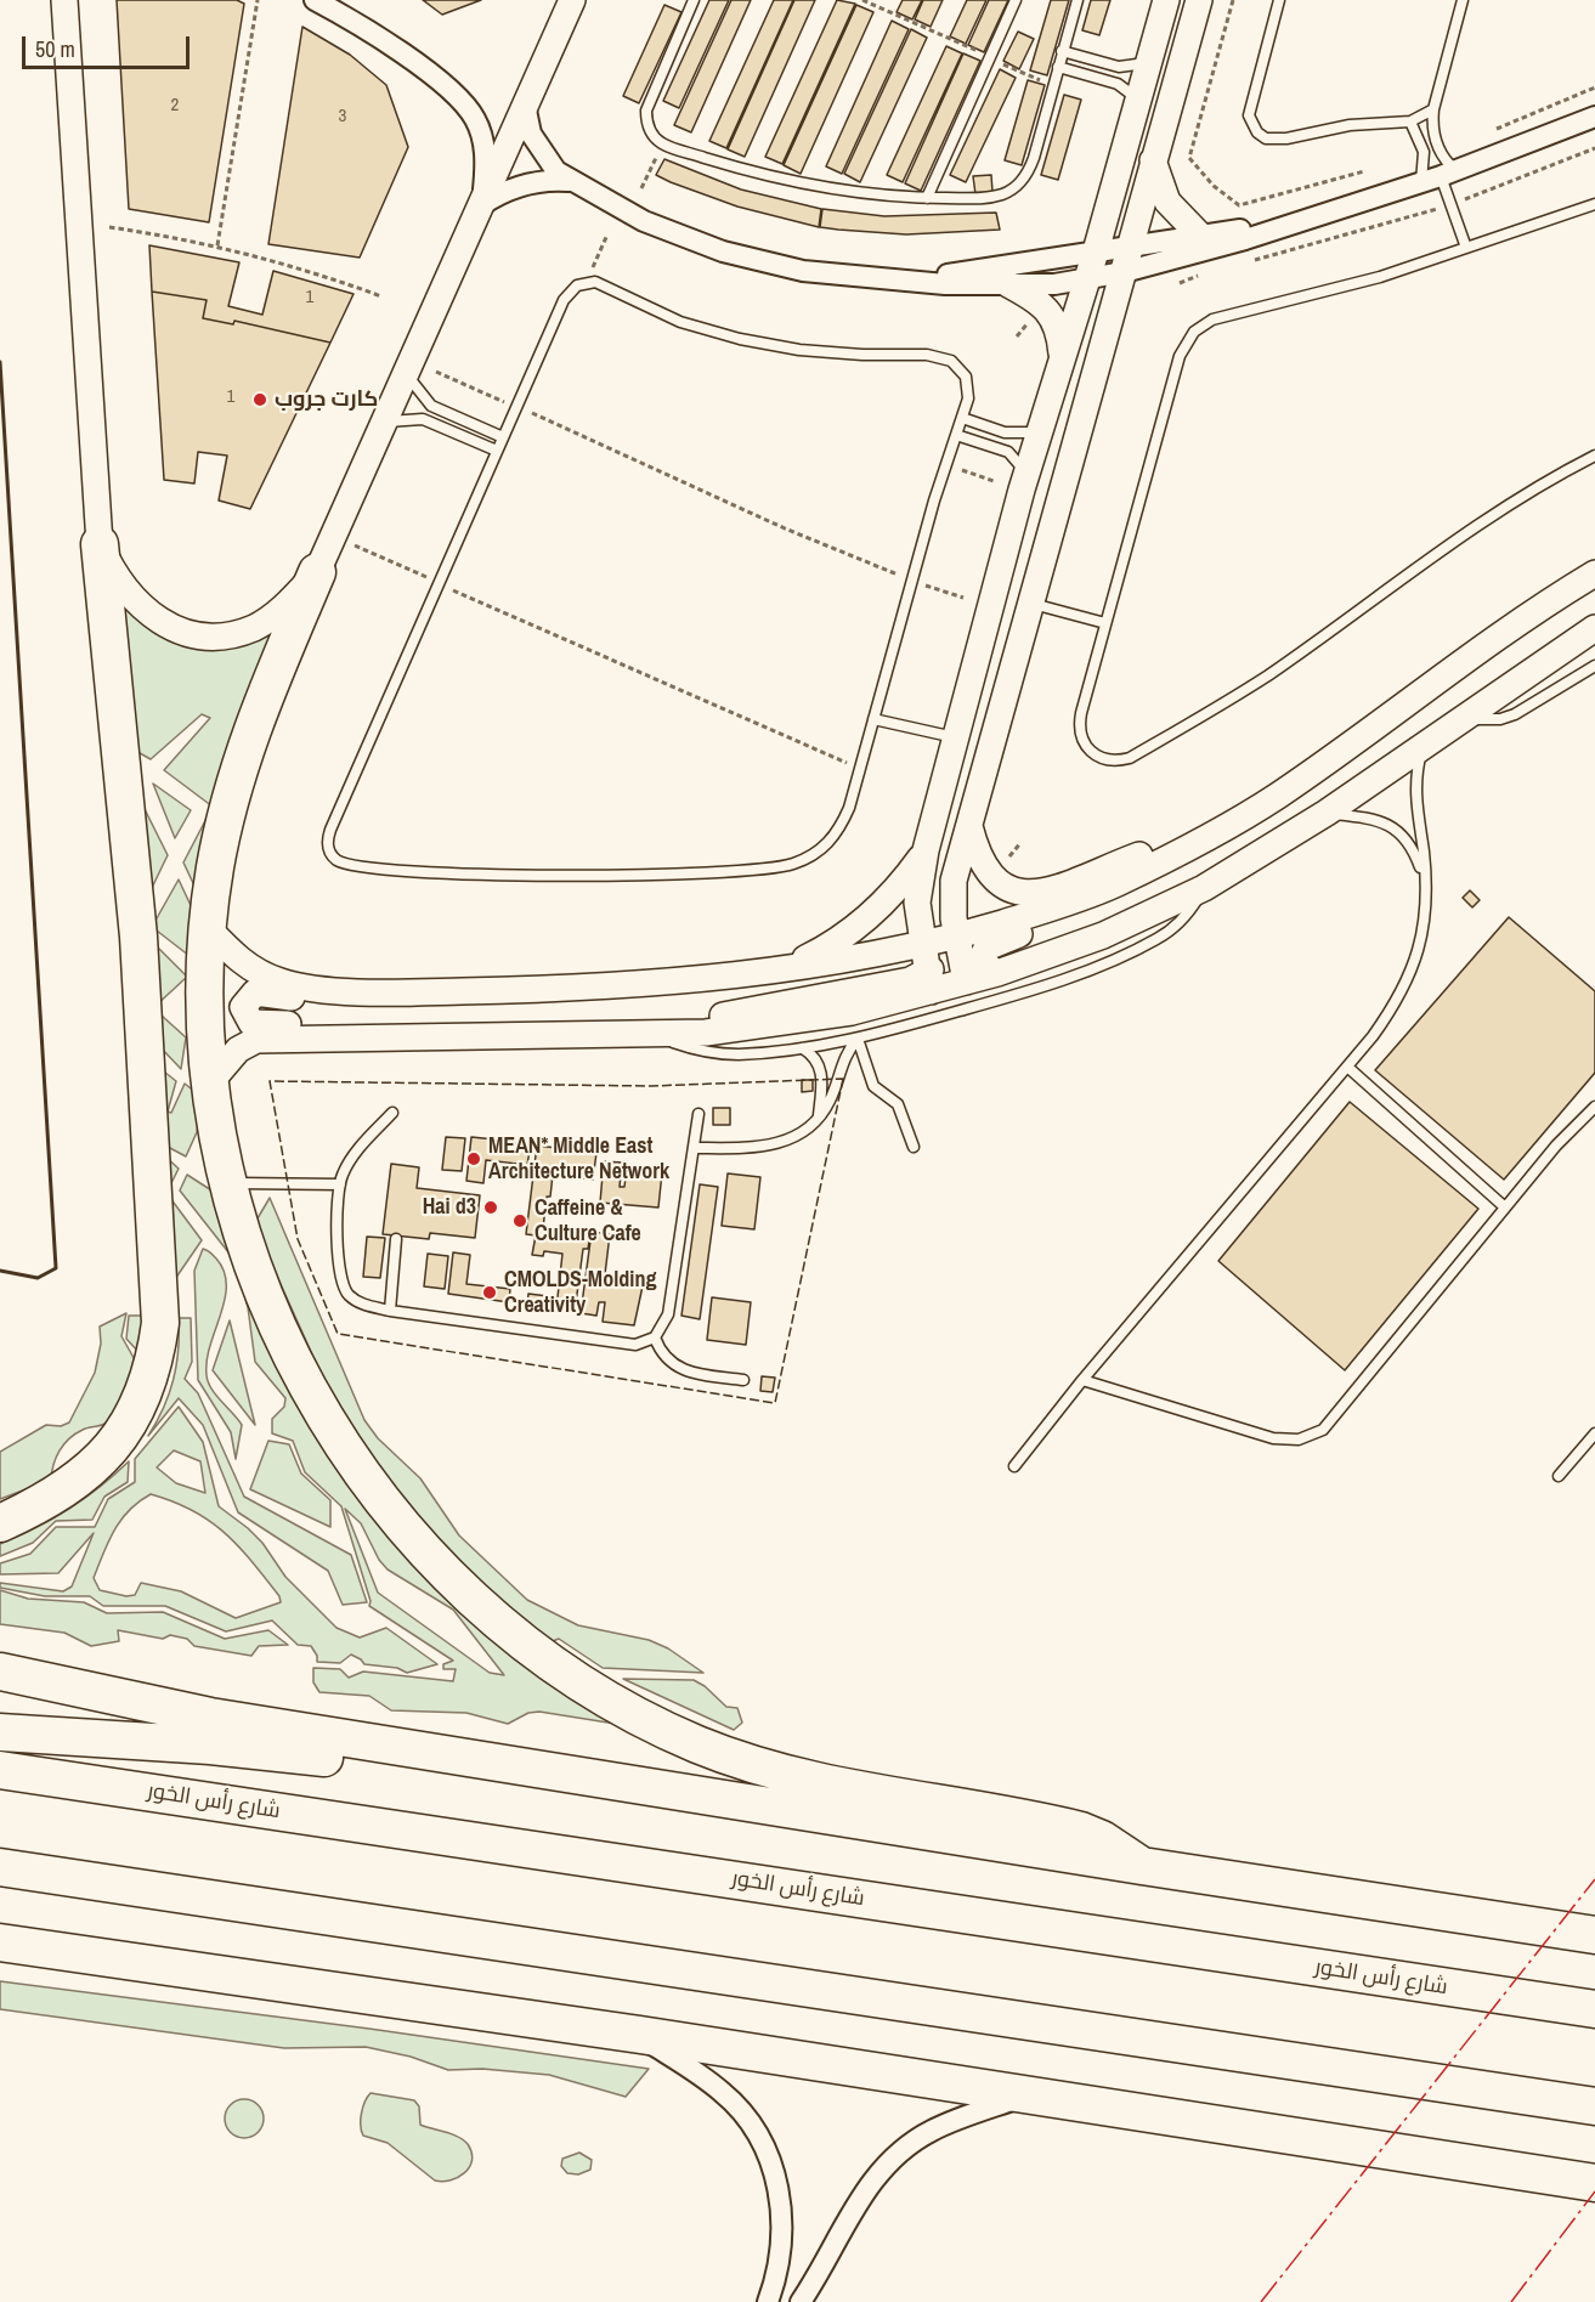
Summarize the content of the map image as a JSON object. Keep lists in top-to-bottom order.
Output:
{
  "streets": {
    "highway": ["شارع رأس الخور"]
  },
  "places": [
    "كارت جروب",
    "MEAN* Middle East Architecture Network",
    "Hai d3",
    "Caffeine & Culture Cafe",
    "CMOLDS-Molding Creativity"
  ],
  "house_numbers": [
    "2",
    "3",
    "1",
    "1"
  ],
  "scale_bar": "50 m"
}
